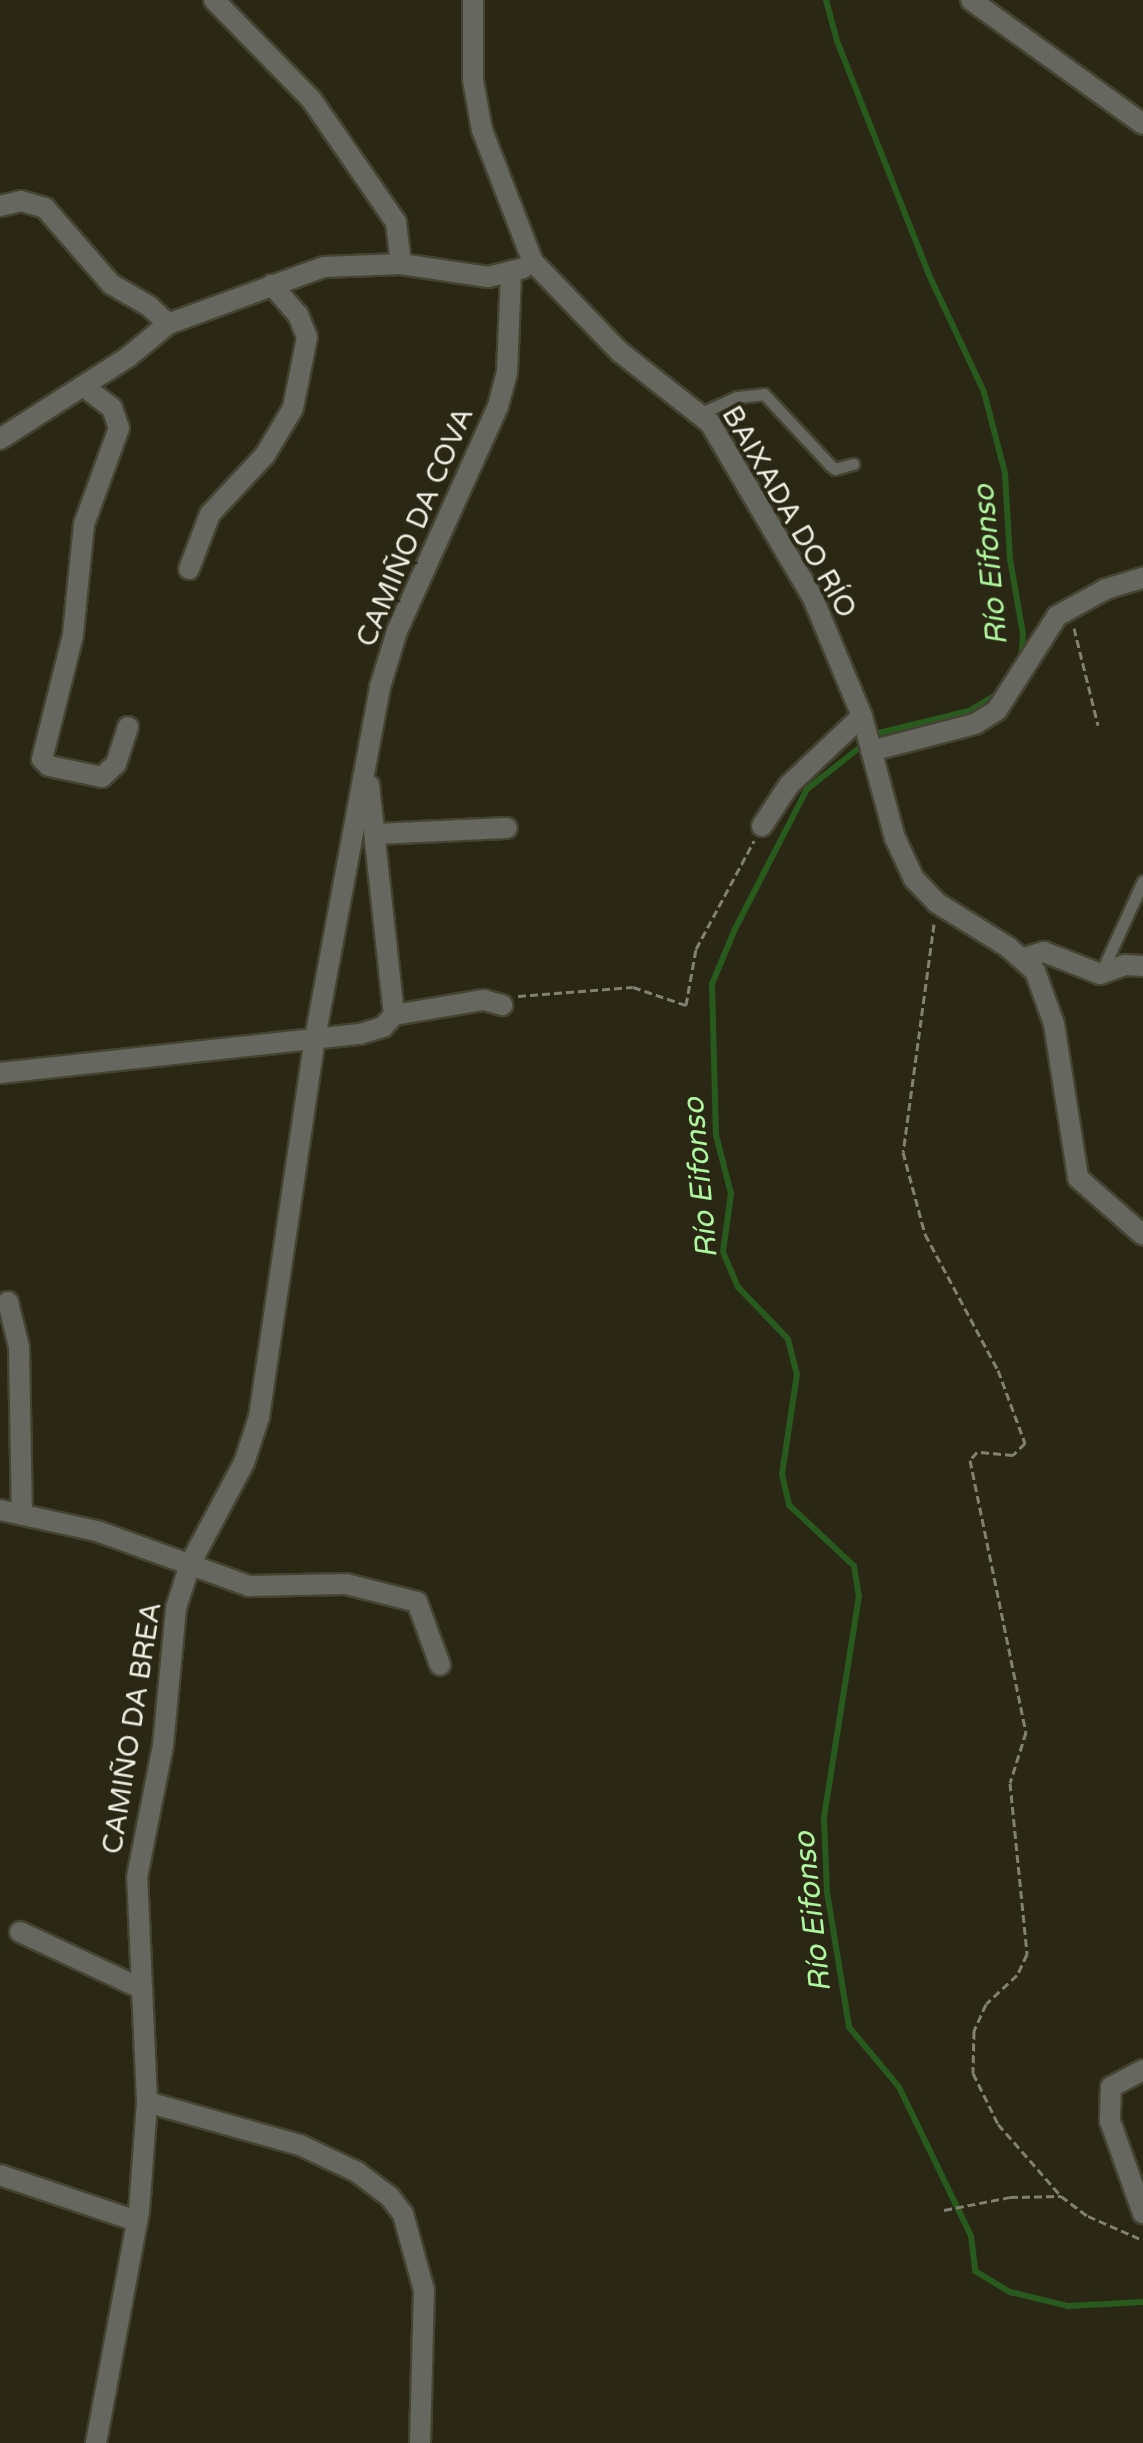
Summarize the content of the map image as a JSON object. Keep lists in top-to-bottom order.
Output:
{
  "streets": {
    "street": ["BAIXADA DO RÍO", "CAMIÑO DA COVA", "CAMIÑO DA BREA"]
  },
  "crossings": [
    ["CAMIÑO DA COVA", "CAMIÑO DA BREA"]
  ],
  "water": ["Río Eifonso"]
}
